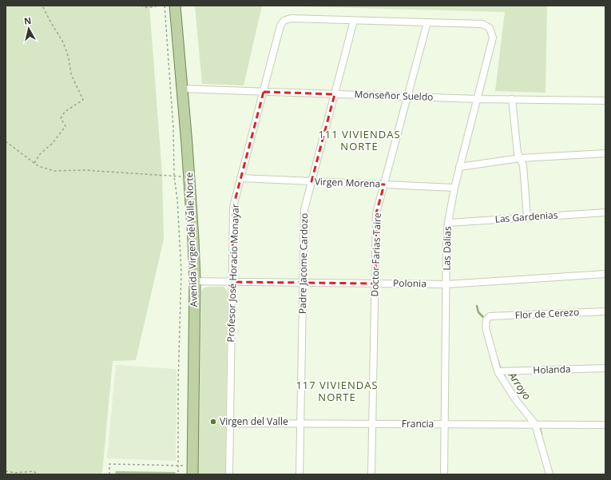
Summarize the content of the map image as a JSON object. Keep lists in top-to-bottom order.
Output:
{
  "streets": {
    "main road": ["Avenida Virgen del Valle Norte"],
    "street": [
      "Monseñor Sueldo",
      "Virgen Morena",
      "Las Gardenias",
      "Las Dalias",
      "Doctor Farias Taire",
      "Padre Jacome Cardozo",
      "Profesor José Horacio Monayar",
      "Polonia",
      "Flor de Cerezo",
      "Holanda",
      "Francia"
    ]
  },
  "crossings": [
    ["Monseñor Sueldo", "Avenida Virgen del Valle Norte"],
    ["Monseñor Sueldo", "Las Dalias"],
    ["Monseñor Sueldo", "Doctor Farias Taire"],
    ["Monseñor Sueldo", "Padre Jacome Cardozo"],
    ["Monseñor Sueldo", "Profesor José Horacio Monayar"],
    ["Virgen Morena", "Las Dalias"],
    ["Virgen Morena", "Doctor Farias Taire"],
    ["Virgen Morena", "Padre Jacome Cardozo"],
    ["Virgen Morena", "Profesor José Horacio Monayar"],
    ["Las Gardenias", "Las Dalias"],
    ["Avenida Virgen del Valle Norte", "Polonia"],
    ["Las Dalias", "Doctor Farias Taire"],
    ["Las Dalias", "Polonia"],
    ["Las Dalias", "Francia"],
    ["Doctor Farias Taire", "Polonia"],
    ["Doctor Farias Taire", "Francia"],
    ["Padre Jacome Cardozo", "Profesor José Horacio Monayar"],
    ["Padre Jacome Cardozo", "Polonia"],
    ["Padre Jacome Cardozo", "Francia"],
    ["Profesor José Horacio Monayar", "Polonia"],
    ["Profesor José Horacio Monayar", "Francia"],
    ["Flor de Cerezo", "Holanda"]
  ],
  "districts": ["111 VIVIENDAS NORTE", "117 VIVIENDAS NORTE"],
  "water": ["Arroyo"],
  "places": ["Virgen del Valle"],
  "north": "top"
}
